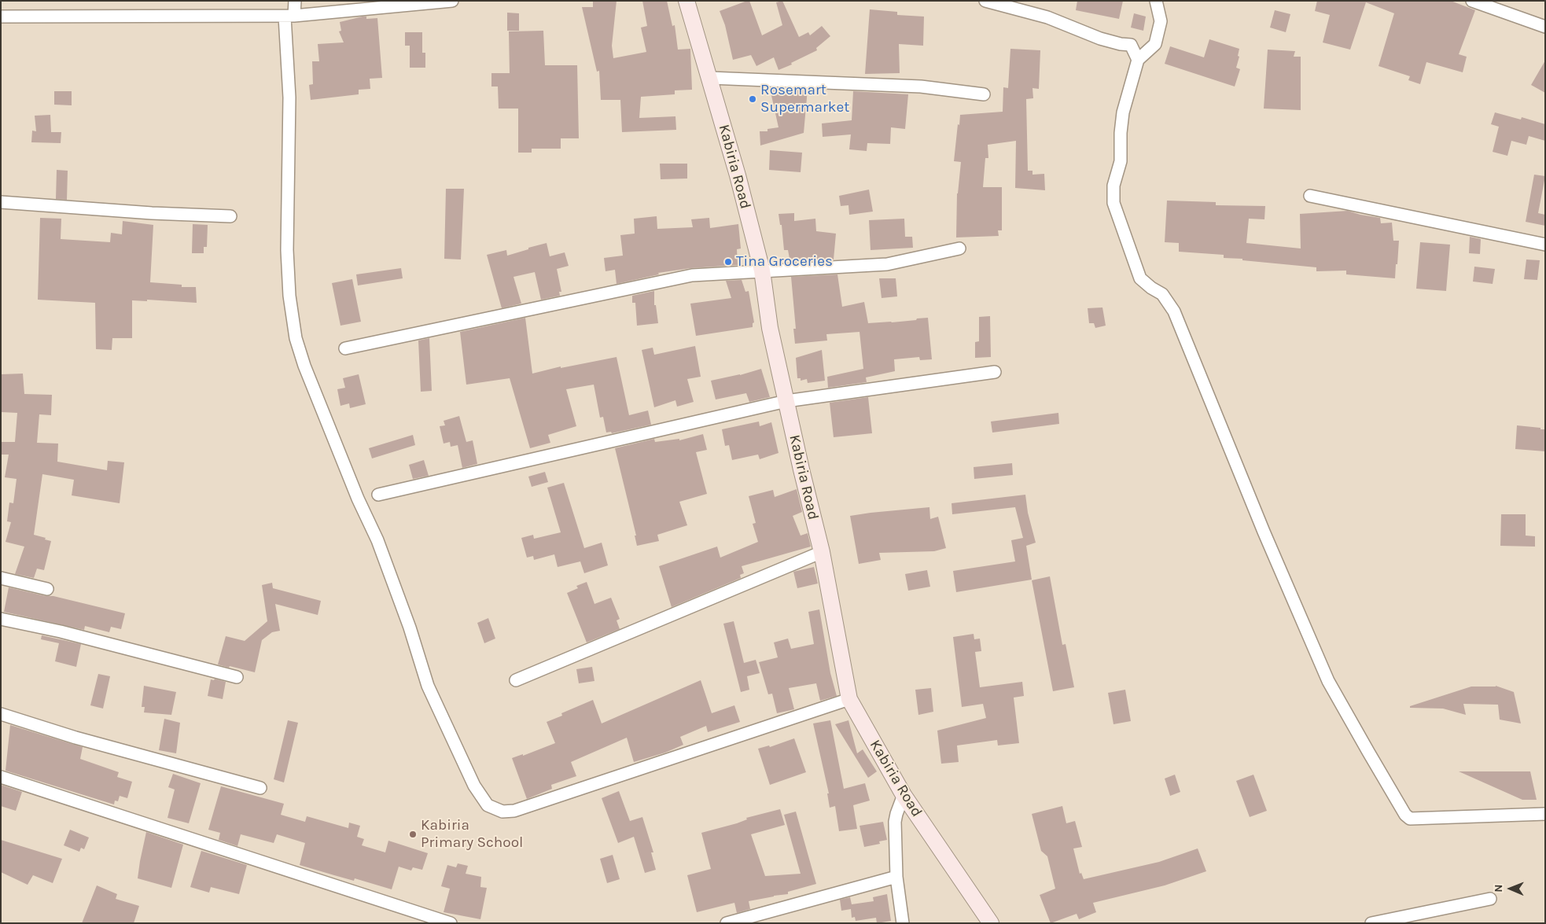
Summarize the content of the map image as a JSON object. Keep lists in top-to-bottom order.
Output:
{
  "streets": {
    "main road": ["Kabiria Road"]
  },
  "places": ["Rosemart Supermarket", "Tina Groceries", "Kabiria Primary School"],
  "north": "left"
}
